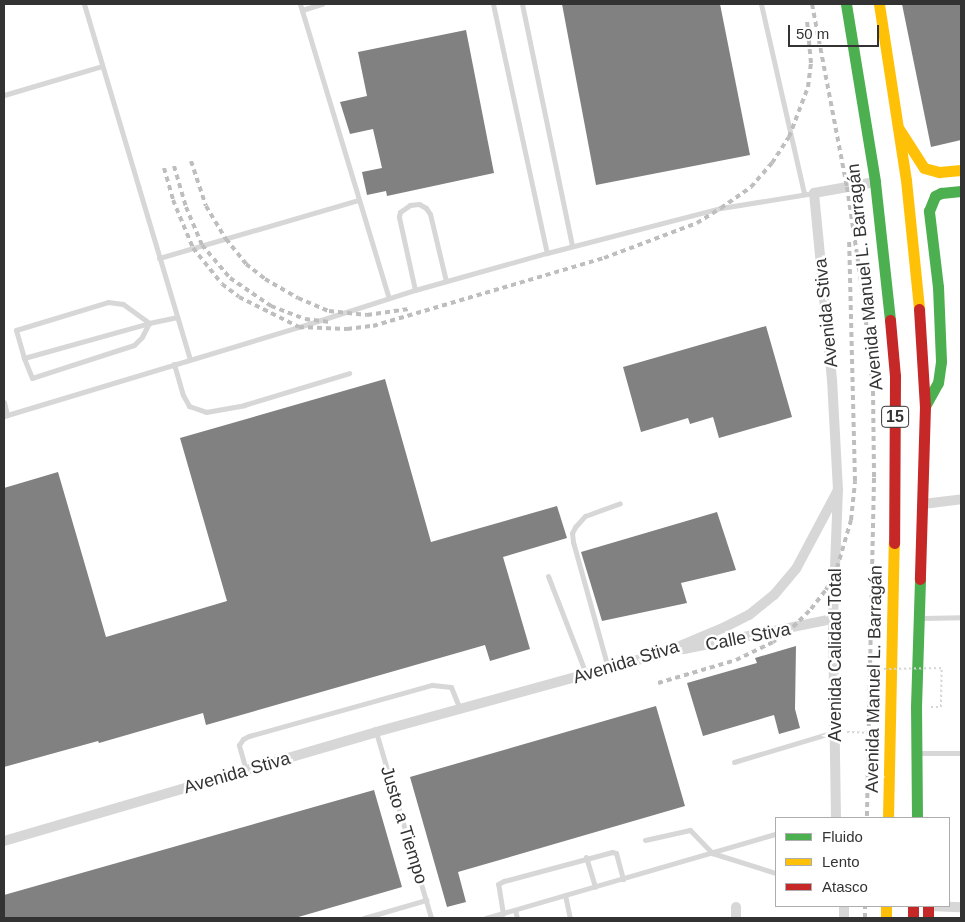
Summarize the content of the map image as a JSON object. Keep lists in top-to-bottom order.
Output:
{
  "streets": {
    "main road": ["Avenida Manuel L. Barragán", "15"],
    "street": ["Avenida Stiva", "Calle Stiva", "Avenida Calidad Total"],
    "lane": ["Justo a Tiempo"]
  },
  "crossings": [
    ["Avenida Stiva", "Calle Stiva"],
    ["Avenida Stiva", "Avenida Calidad Total"],
    ["Avenida Stiva", "Justo a Tiempo"],
    ["Calle Stiva", "Avenida Calidad Total"]
  ],
  "legend": ["Fluido", "Lento", "Atasco"],
  "scale_bar": "50 m"
}
